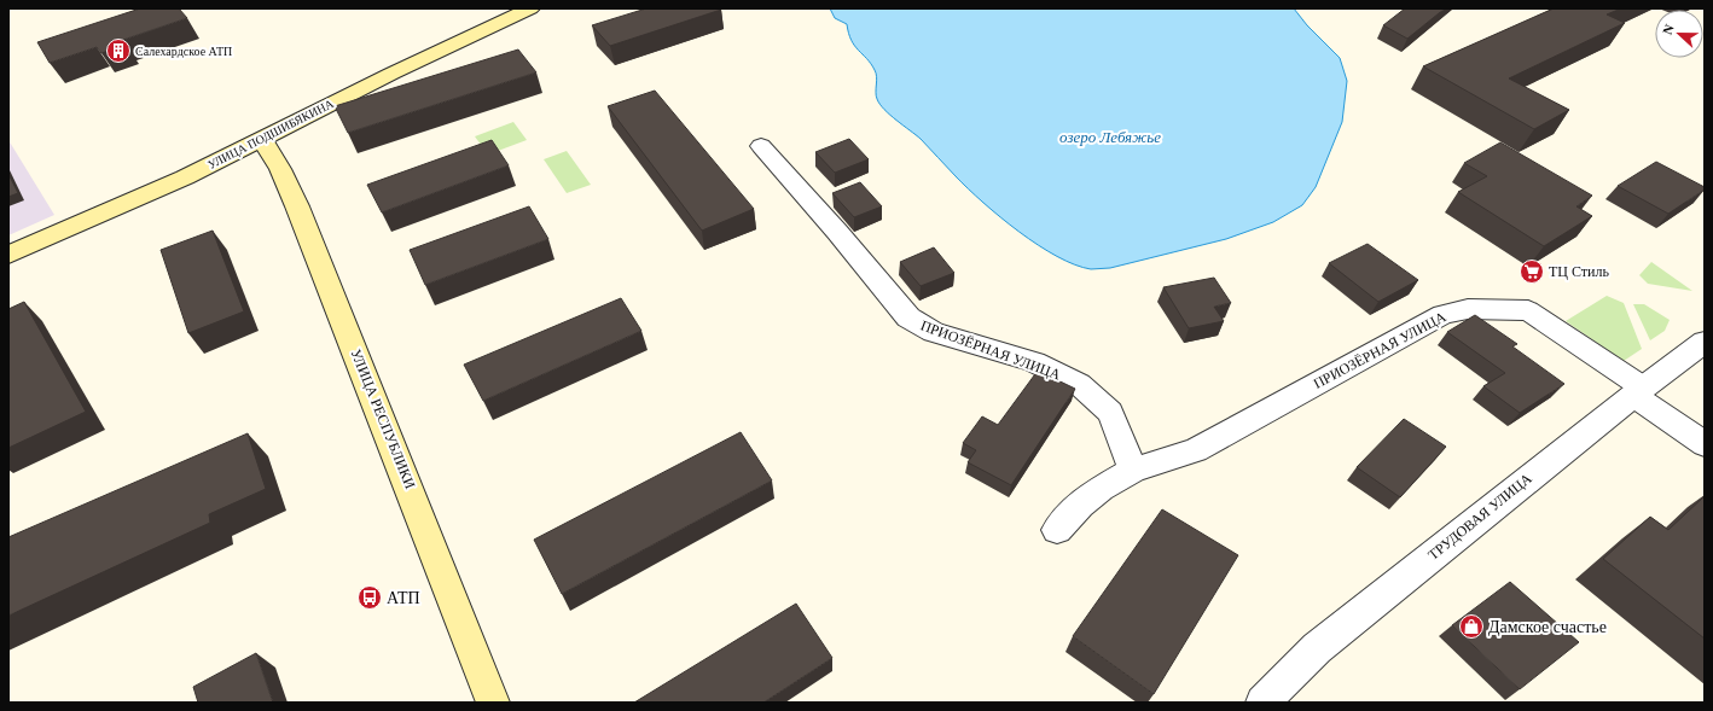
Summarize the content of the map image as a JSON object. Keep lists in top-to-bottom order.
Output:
{
  "streets": {
    "main road": ["УЛИЦА ПОДШИБЯКИНА", "УЛИЦА РЕСПУБЛИКИ"],
    "street": ["ПРИОЗЁРНАЯ УЛИЦА", "ТРУДОВАЯ УЛИЦА"]
  },
  "crossings": [
    ["УЛИЦА ПОДШИБЯКИНА", "УЛИЦА РЕСПУБЛИКИ"],
    ["ПРИОЗЁРНАЯ УЛИЦА", "ТРУДОВАЯ УЛИЦА"]
  ],
  "water": ["озеро Лебяжье"],
  "places": {
    "building": ["Салехардское АТП"],
    "supermarket": ["ТЦ Стиль"],
    "bus stop": ["АТП"],
    "shop": ["Дамское счастье"]
  },
  "north": "left"
}
